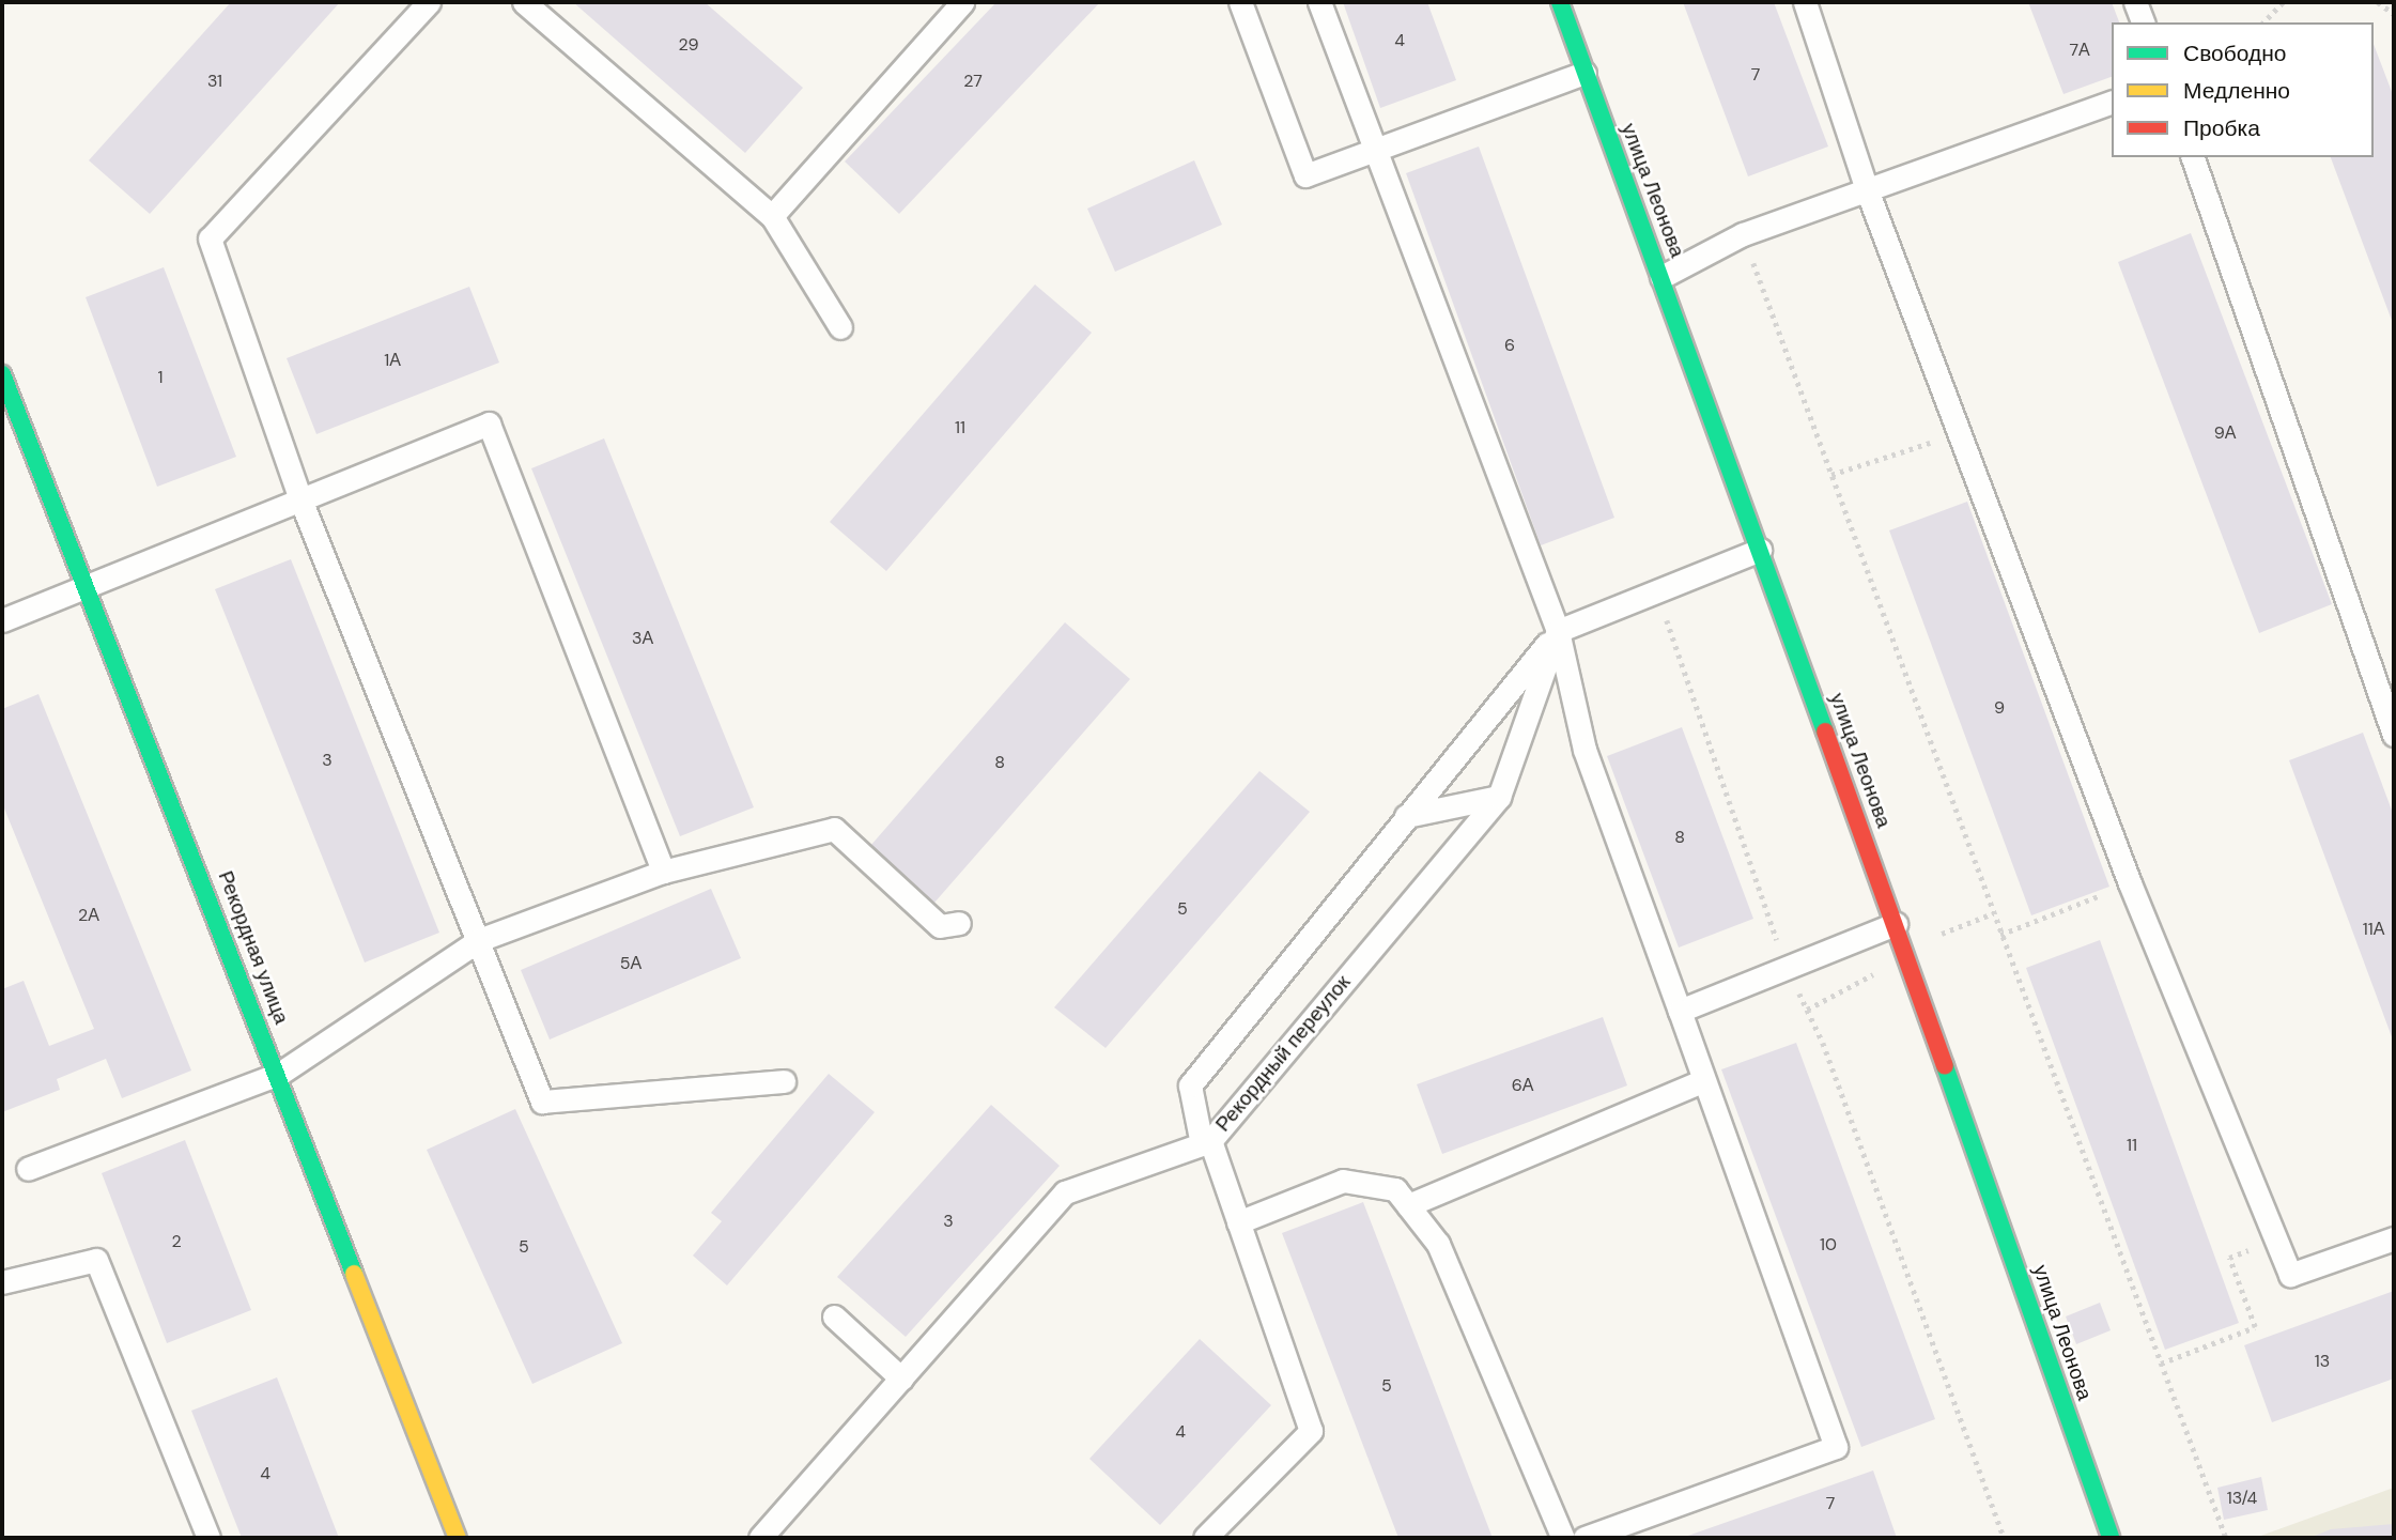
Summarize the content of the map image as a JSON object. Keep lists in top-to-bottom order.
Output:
{
  "streets": {
    "street": ["улица Леонова", "Рекордная улица"],
    "lane": ["Рекордный переулок"]
  },
  "house_numbers": [
    "4",
    "29",
    "7А",
    "7",
    "31",
    "27",
    "6",
    "1А",
    "1",
    "11",
    "9А",
    "3А",
    "9",
    "3",
    "8",
    "8",
    "5",
    "2А",
    "11А",
    "5А",
    "6А",
    "11",
    "3",
    "2",
    "10",
    "5",
    "13",
    "5",
    "4",
    "4",
    "13/4",
    "7"
  ],
  "legend": ["Свободно", "Медленно", "Пробка"]
}
